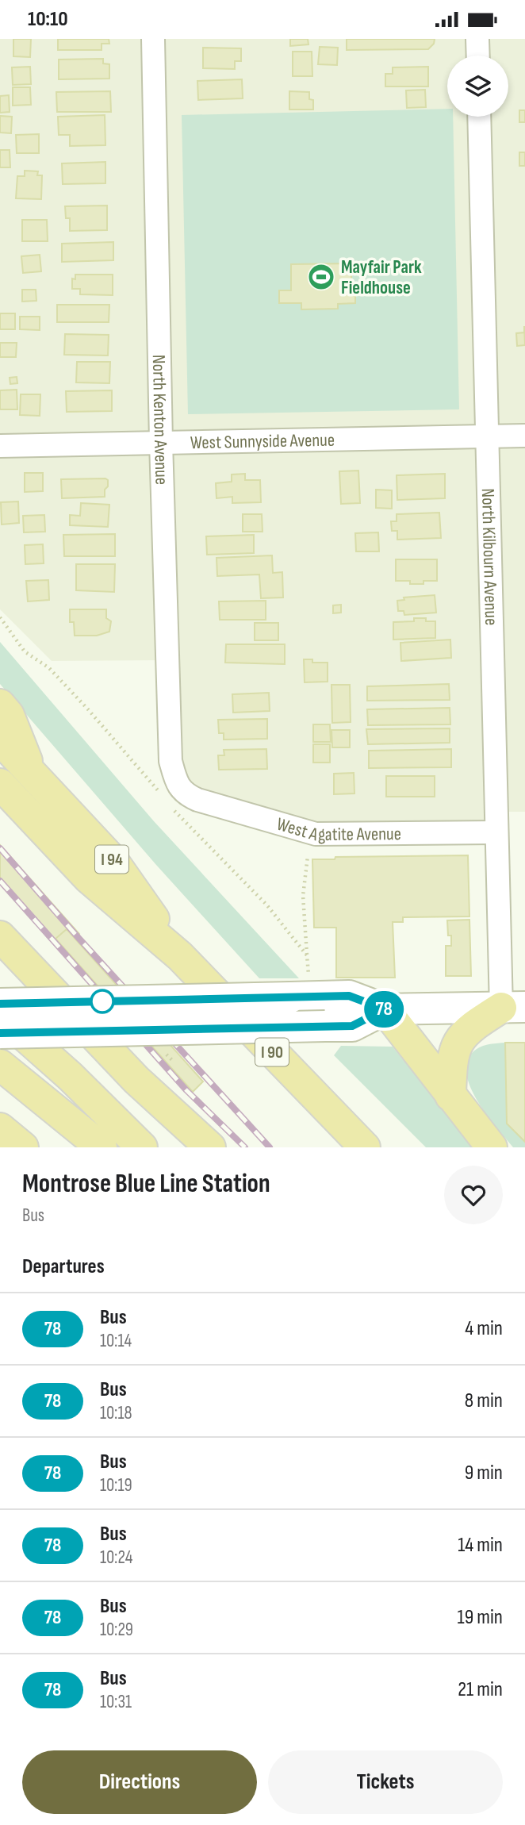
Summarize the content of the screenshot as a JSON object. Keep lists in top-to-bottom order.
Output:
{
  "streets": {
    "highway": ["I 94", "I 90"],
    "street": [
      "North Kenton Avenue",
      "West Sunnyside Avenue",
      "North Kilbourn Avenue",
      "West Agatite Avenue"
    ]
  },
  "crossings": [
    ["North Kenton Avenue", "West Sunnyside Avenue"],
    ["North Kenton Avenue", "West Agatite Avenue"],
    ["West Sunnyside Avenue", "North Kilbourn Avenue"],
    ["North Kilbourn Avenue", "West Agatite Avenue"],
    ["I 94", "I 90"]
  ],
  "places": {
    "sports": ["Mayfair Park Fieldhouse"]
  },
  "lines": ["bus line 78"],
  "page": {
    "status": "10:10",
    "on_map": "78",
    "heading": [
      ["Montrose Blue Line Station", "Bus"],
      "Departures"
    ],
    "list": [
      {
        "mark": "78",
        "name": "Bus",
        "note": "10:14",
        "value": "4 min"
      },
      {
        "mark": "78",
        "name": "Bus",
        "note": "10:18",
        "value": "8 min"
      },
      {
        "mark": "78",
        "name": "Bus",
        "note": "10:19",
        "value": "9 min"
      },
      {
        "mark": "78",
        "name": "Bus",
        "note": "10:24",
        "value": "14 min"
      },
      {
        "mark": "78",
        "name": "Bus",
        "note": "10:29",
        "value": "19 min"
      },
      {
        "mark": "78",
        "name": "Bus",
        "note": "10:31",
        "value": "21 min"
      }
    ],
    "buttons": ["Directions", "Tickets"]
  }
}
